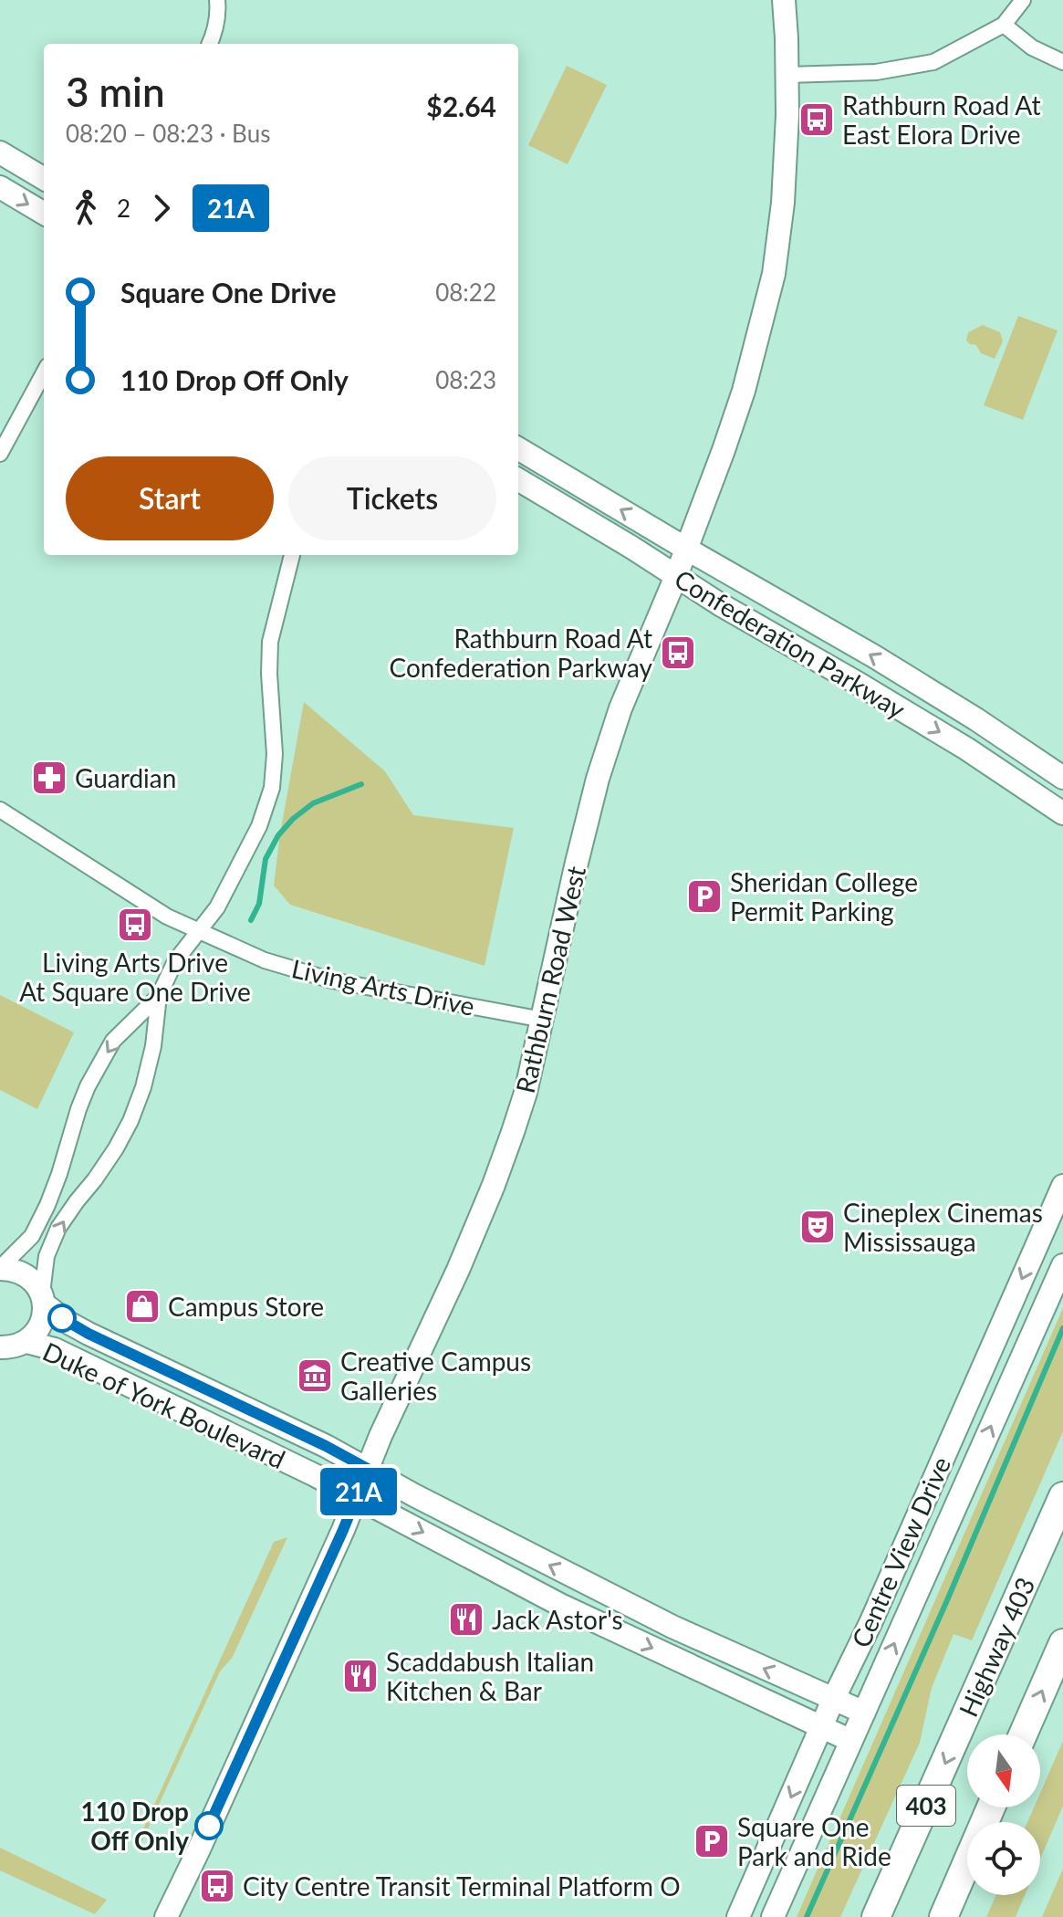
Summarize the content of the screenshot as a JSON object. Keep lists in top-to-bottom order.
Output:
{
  "streets": {
    "highway": ["Highway 403", "403"],
    "street": [
      "Confederation Parkway",
      "Rathburn Road West",
      "Living Arts Drive",
      "Duke of York Boulevard",
      "Centre View Drive"
    ]
  },
  "crossings": [
    ["Confederation Parkway", "Rathburn Road West"],
    ["Rathburn Road West", "Living Arts Drive"],
    ["Rathburn Road West", "Duke of York Boulevard"],
    ["Duke of York Boulevard", "Centre View Drive"]
  ],
  "places": {
    "bus stop": [
      "Rathburn Road At East Elora Drive",
      "Rathburn Road At Confederation Parkway",
      "Living Arts Drive At Square One Drive",
      "City Centre Transit Terminal Platform O"
    ],
    "pharmacy": ["Guardian"],
    "parking": ["Sheridan College Permit Parking", "Square One Park and Ride"],
    "theatre": ["Cineplex Cinemas Mississauga"],
    "shop": ["Campus Store"],
    "museum": ["Creative Campus Galleries"],
    "restaurant": ["Jack Astor's", "Scaddabush Italian Kitchen & Bar"],
    "other": ["110 Drop Off Only"]
  },
  "lines": ["bus line 21A"],
  "north": "bottom",
  "page": {
    "on_map": "21A",
    "heading": ["3 min", "08:20 – 08:23 · Bus", "$2.64"],
    "legs": ["2", "21A"],
    "list": [
      {
        "name": "Square One Drive",
        "value": "08:22"
      },
      {
        "name": "110 Drop Off Only",
        "value": "08:23"
      }
    ],
    "buttons": ["Start", "Tickets"]
  }
}
